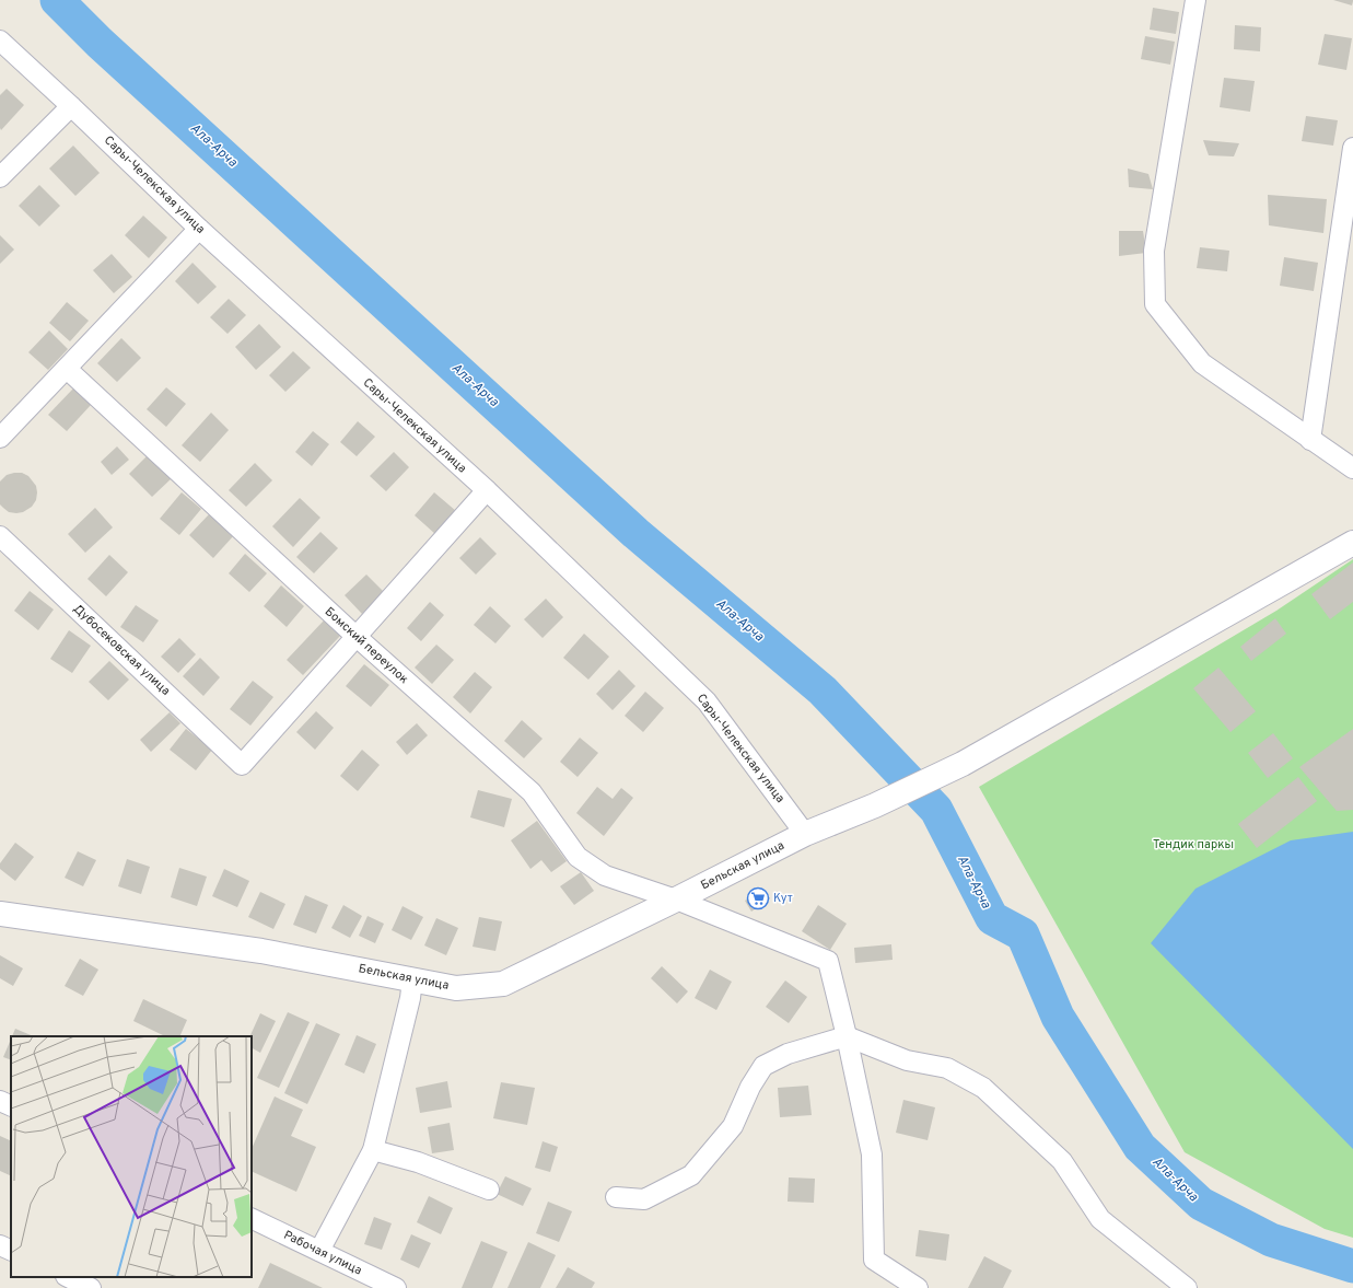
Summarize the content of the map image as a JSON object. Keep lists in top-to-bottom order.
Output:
{
  "streets": {
    "street": [
      "Сары-Челекская улица",
      "Бомский переулок",
      "Дубосековская улица",
      "Бельская улица",
      "Рабочая улица"
    ]
  },
  "crossings": [
    ["Сары-Челекская улица", "Бельская улица"],
    ["Бомский переулок", "Дубосековская улица"],
    ["Бомский переулок", "Бельская улица"]
  ],
  "water": ["Ала-Арча"],
  "parks": ["Тендик паркы"],
  "places": {
    "supermarket": ["Кут"]
  }
}
